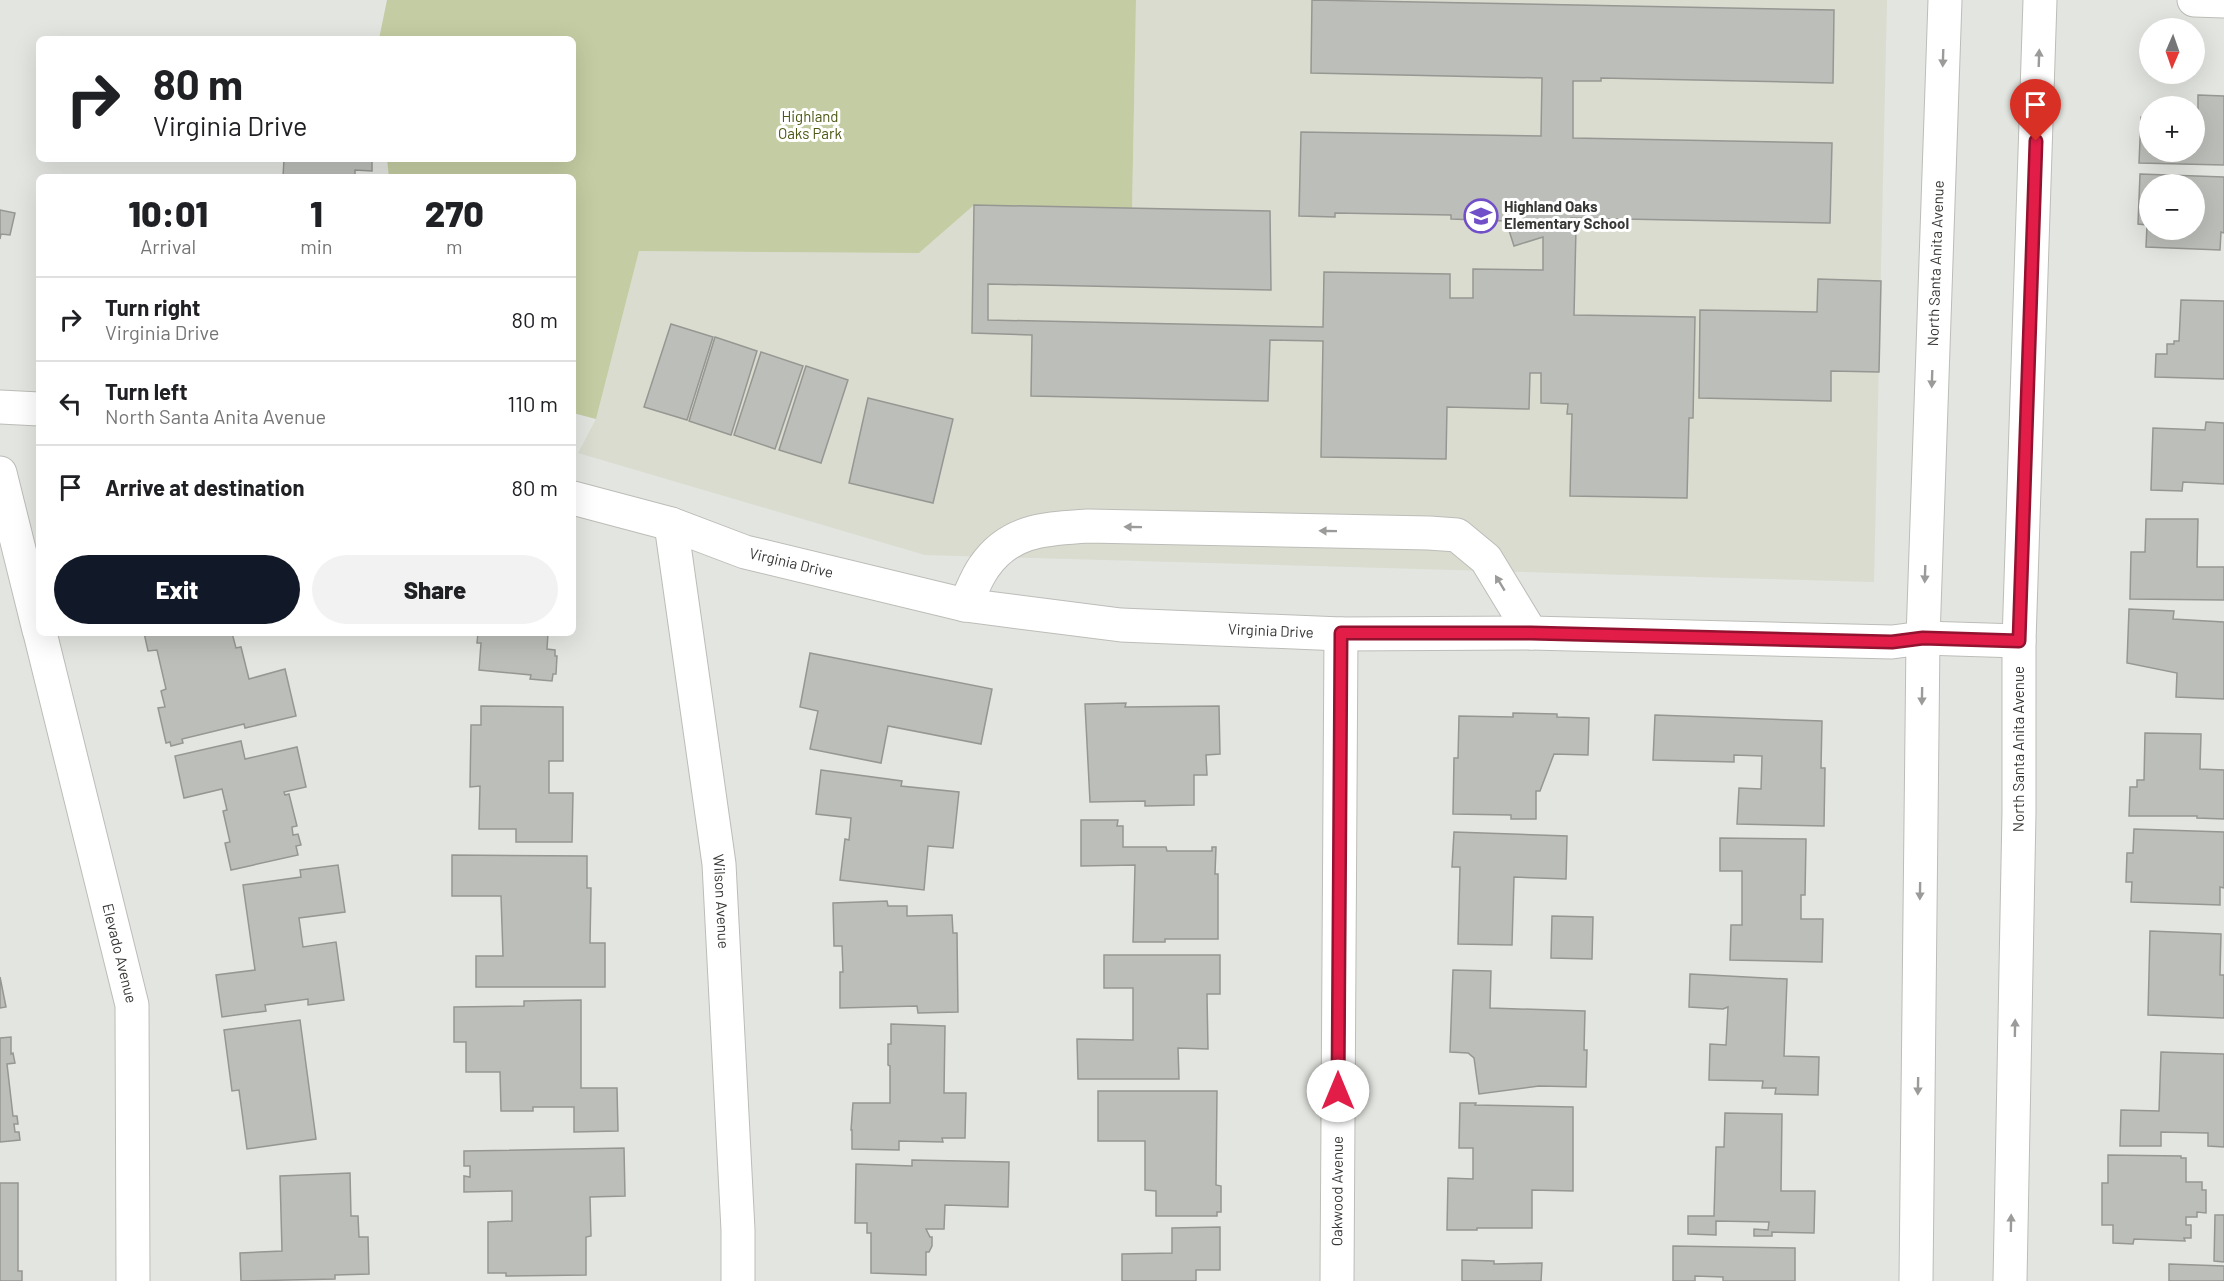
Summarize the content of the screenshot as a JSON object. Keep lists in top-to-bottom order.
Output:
{
  "streets": {
    "street": [
      "North Santa Anita Avenue",
      "Virginia Drive",
      "Wilson Avenue",
      "Elevado Avenue",
      "Oakwood Avenue"
    ]
  },
  "crossings": [
    ["North Santa Anita Avenue", "Virginia Drive"],
    ["Virginia Drive", "Wilson Avenue"],
    ["Virginia Drive", "Oakwood Avenue"]
  ],
  "parks": ["Highland Oaks Park"],
  "places": {
    "school or university": ["Highland Oaks Elementary School"]
  },
  "north": "bottom",
  "page": {
    "map_buttons": ["+", "−"],
    "turn": ["80 m", "Virginia Drive"],
    "eta": [
      "10:01",
      "Arrival",
      "1",
      "min",
      "270",
      "m"
    ],
    "list": [
      {
        "name": "Turn right",
        "note": "Virginia Drive",
        "value": "80 m"
      },
      {
        "name": "Turn left",
        "note": "North Santa Anita Avenue",
        "value": "110 m"
      },
      {
        "name": "Arrive at destination",
        "value": "80 m"
      }
    ],
    "buttons": ["Exit", "Share"]
  }
}
